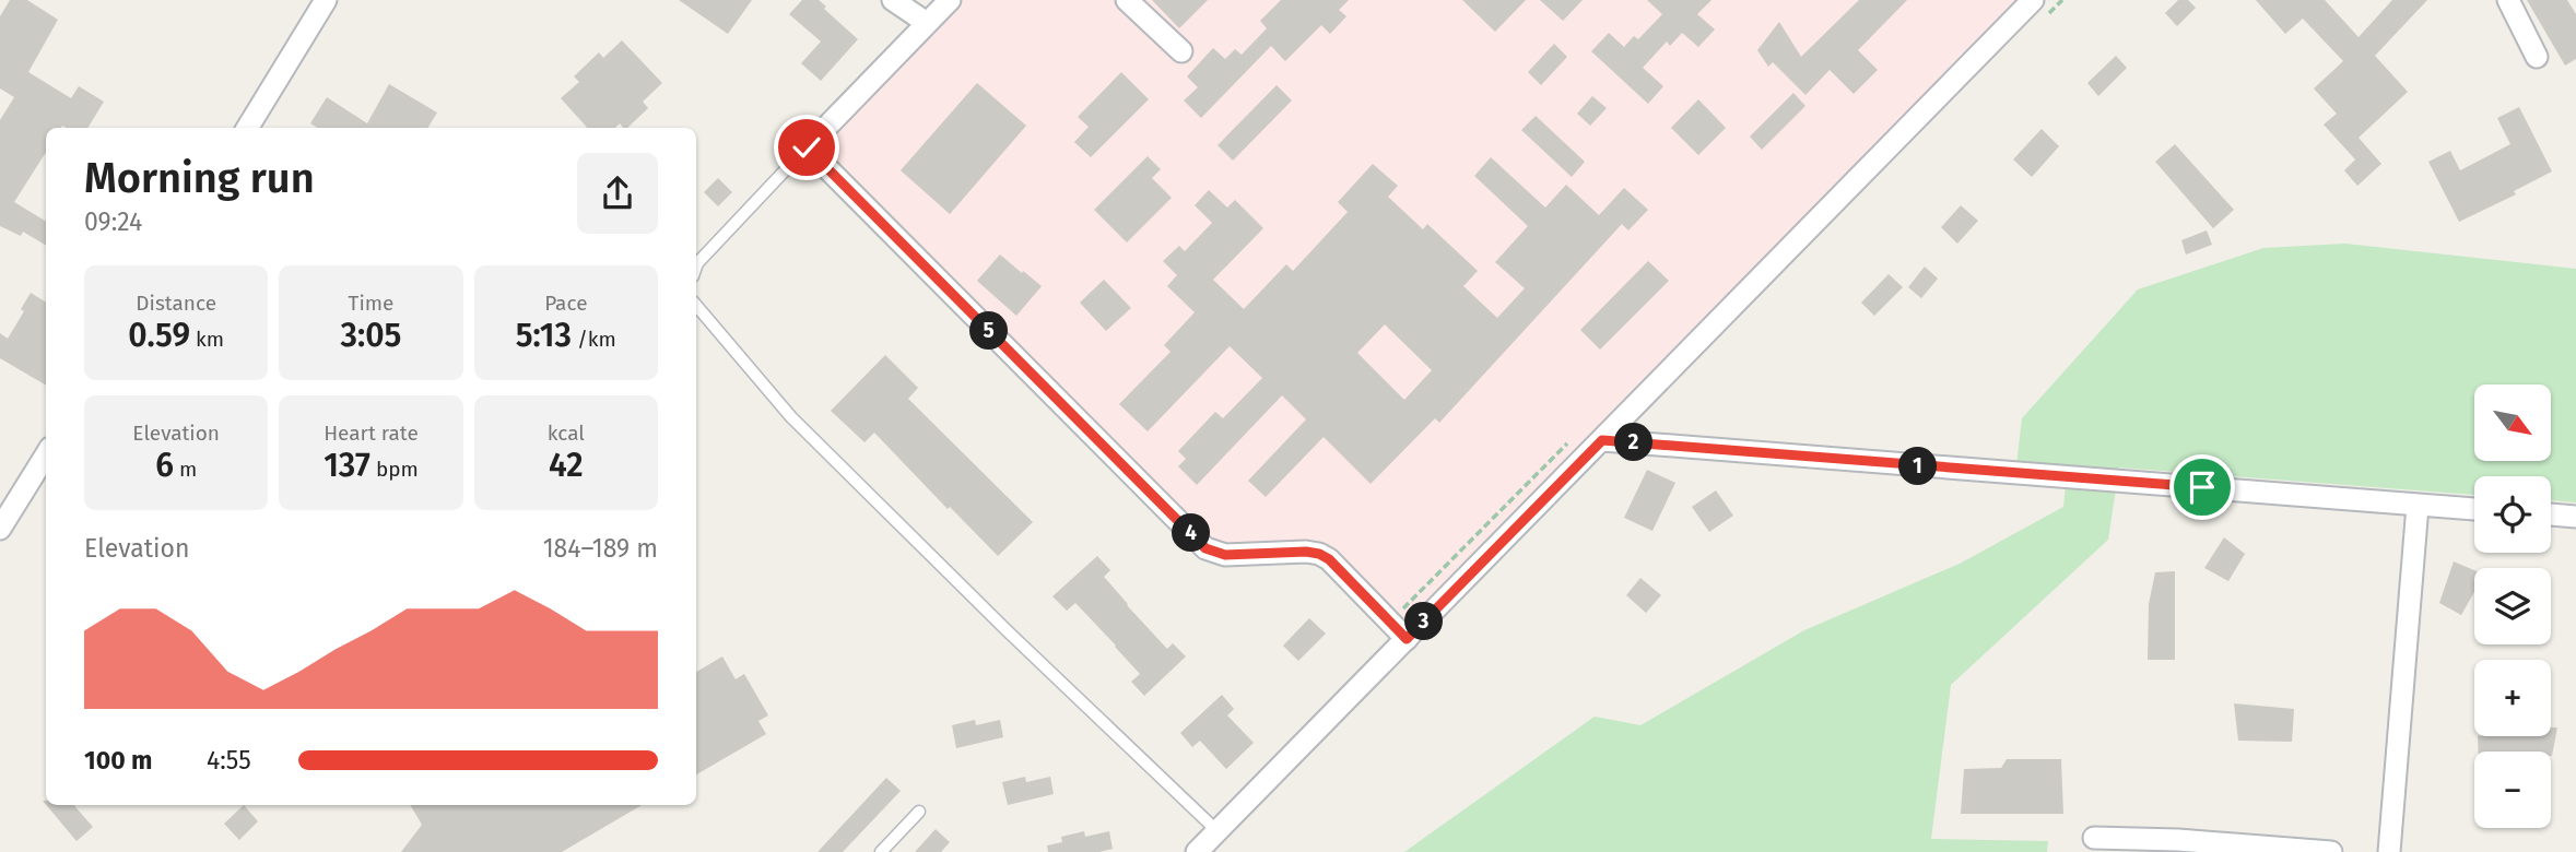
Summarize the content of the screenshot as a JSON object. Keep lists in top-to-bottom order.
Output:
{
  "north": "bottom right",
  "page": {
    "heading": ["Morning run", "09:24"],
    "stats": [
      ["Distance", "0.59 km"],
      ["Time", "3:05"],
      ["Pace", "5:13 /km"],
      ["Elevation", "6 m"],
      ["Heart rate", "137 bpm"],
      ["kcal", "42"]
    ],
    "pins": [
      "5",
      "2",
      "1",
      "4",
      "3"
    ],
    "map_buttons": ["+", "−"],
    "chart": ["Elevation", "184–189 m"],
    "list": [
      {
        "name": "100 m",
        "note": "4:55"
      }
    ]
  }
}
